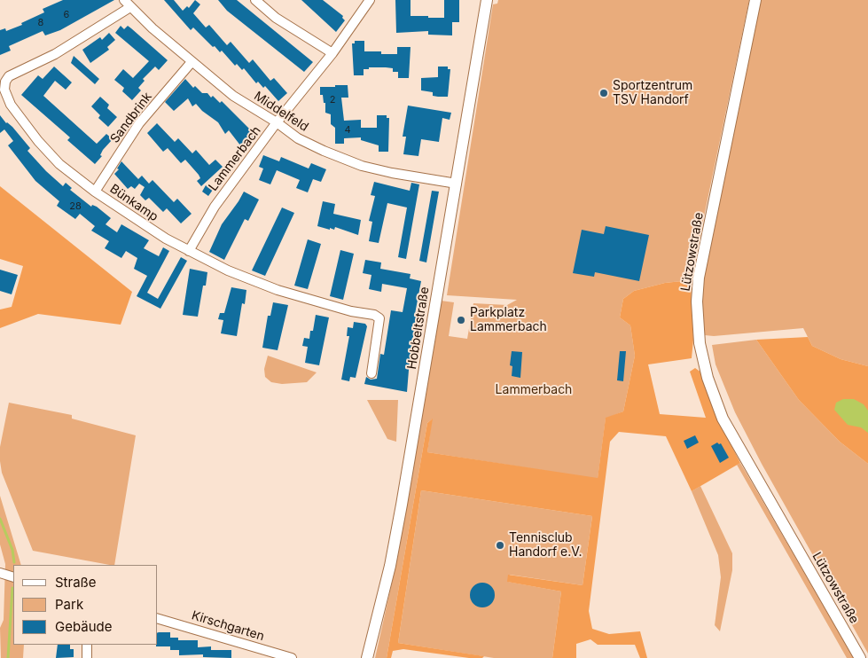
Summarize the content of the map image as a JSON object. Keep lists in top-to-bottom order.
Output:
{
  "streets": {
    "street": [
      "Middelfeld",
      "Sandbrink",
      "Lammerbach",
      "Bünkamp",
      "Lützowstraße",
      "Hobbeltstraße",
      "Kirschgarten"
    ]
  },
  "crossings": [
    ["Middelfeld", "Sandbrink"],
    ["Middelfeld", "Lammerbach"],
    ["Middelfeld", "Bünkamp"],
    ["Middelfeld", "Hobbeltstraße"],
    ["Sandbrink", "Bünkamp"],
    ["Lammerbach", "Bünkamp"]
  ],
  "parks": ["Lammerbach"],
  "places": ["Sportzentrum TSV Handorf", "Parkplatz Lammerbach", "Tennisclub Handorf e.V."],
  "house_numbers": [
    "6",
    "8",
    "2",
    "4",
    "28"
  ],
  "legend": ["Straße", "Park", "Gebäude"]
}
